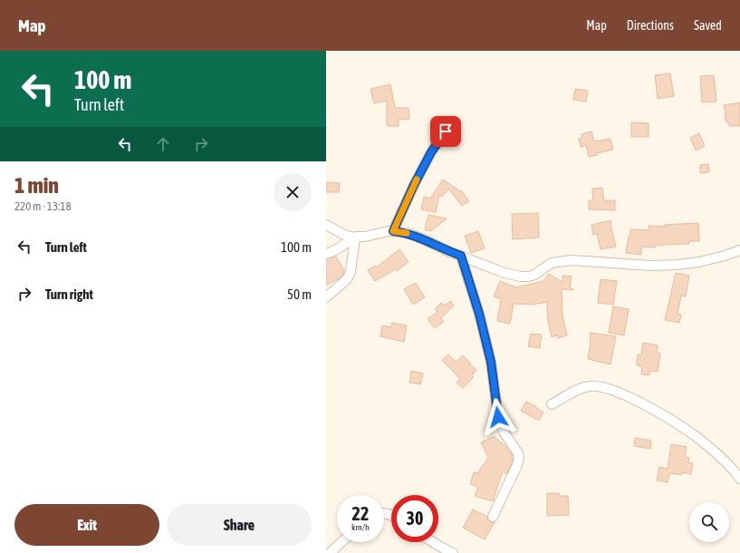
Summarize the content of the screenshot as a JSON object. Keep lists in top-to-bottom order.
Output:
{
  "page": {
    "header": "Map",
    "nav": ["Map", "Directions", "Saved"],
    "turn": ["100 m", "Turn left"],
    "heading": ["1 min", "220 m · 13:18"],
    "list": [
      {
        "name": "Turn left",
        "value": "100 m"
      },
      {
        "name": "Turn right",
        "value": "50 m"
      }
    ],
    "speed": "22 km/h",
    "limit": "30",
    "buttons": ["Exit", "Share"]
  }
}
